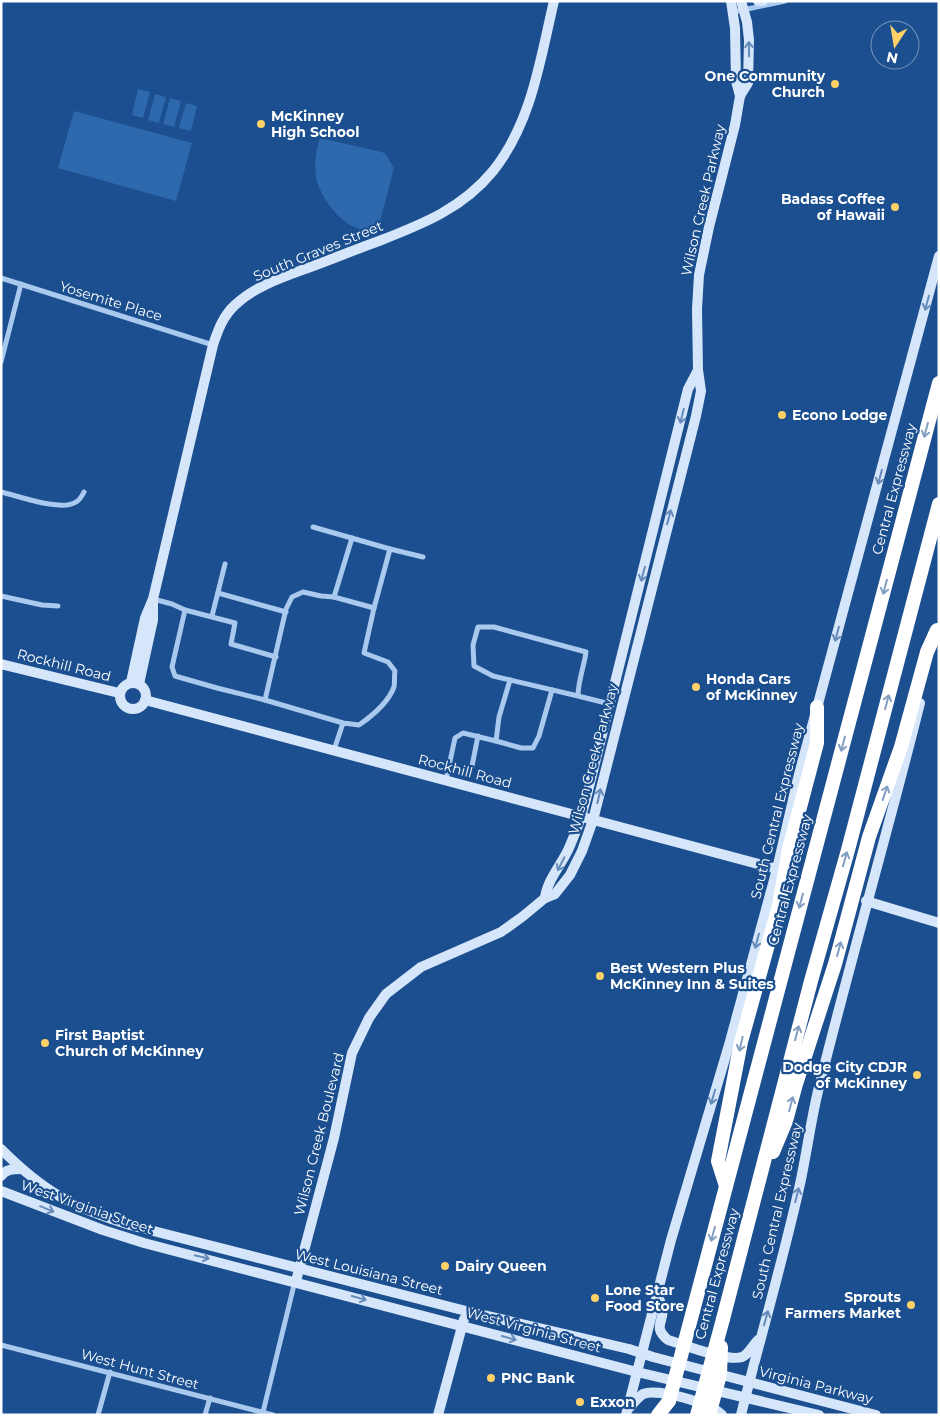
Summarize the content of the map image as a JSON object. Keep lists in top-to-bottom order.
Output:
{
  "streets": {
    "highway": ["Central Expressway"],
    "main road": [
      "Wilson Creek Parkway",
      "South Graves Street",
      "Rockhill Road",
      "South Central Expressway",
      "Wilson Creek Boulevard",
      "West Virginia Street",
      "West Louisiana Street",
      "Virginia Parkway"
    ],
    "street": ["Yosemite Place", "West Hunt Street"]
  },
  "crossings": [
    ["Wilson Creek Parkway", "Rockhill Road"],
    ["Wilson Creek Parkway", "Wilson Creek Boulevard"],
    ["South Graves Street", "Yosemite Place"],
    ["South Graves Street", "Rockhill Road"],
    ["Rockhill Road", "South Central Expressway"],
    ["South Central Expressway", "West Virginia Street"],
    ["South Central Expressway", "West Louisiana Street"],
    ["South Central Expressway", "Virginia Parkway"],
    ["Wilson Creek Boulevard", "West Virginia Street"],
    ["Wilson Creek Boulevard", "West Louisiana Street"],
    ["Wilson Creek Boulevard", "West Hunt Street"],
    ["West Virginia Street", "Virginia Parkway"],
    ["West Louisiana Street", "Virginia Parkway"]
  ],
  "one_way": ["West Virginia Street"],
  "places": [
    "One Community Church",
    "McKinney High School",
    "Badass Coffee of Hawaii",
    "Econo Lodge",
    "Honda Cars of McKinney",
    "Best Western Plus McKinney Inn & Suites",
    "First Baptist Church of McKinney",
    "Dodge City CDJR of McKinney",
    "Dairy Queen",
    "Lone Star Food Store",
    "Sprouts Farmers Market",
    "PNC Bank",
    "Exxon"
  ],
  "north": "bottom"
}
